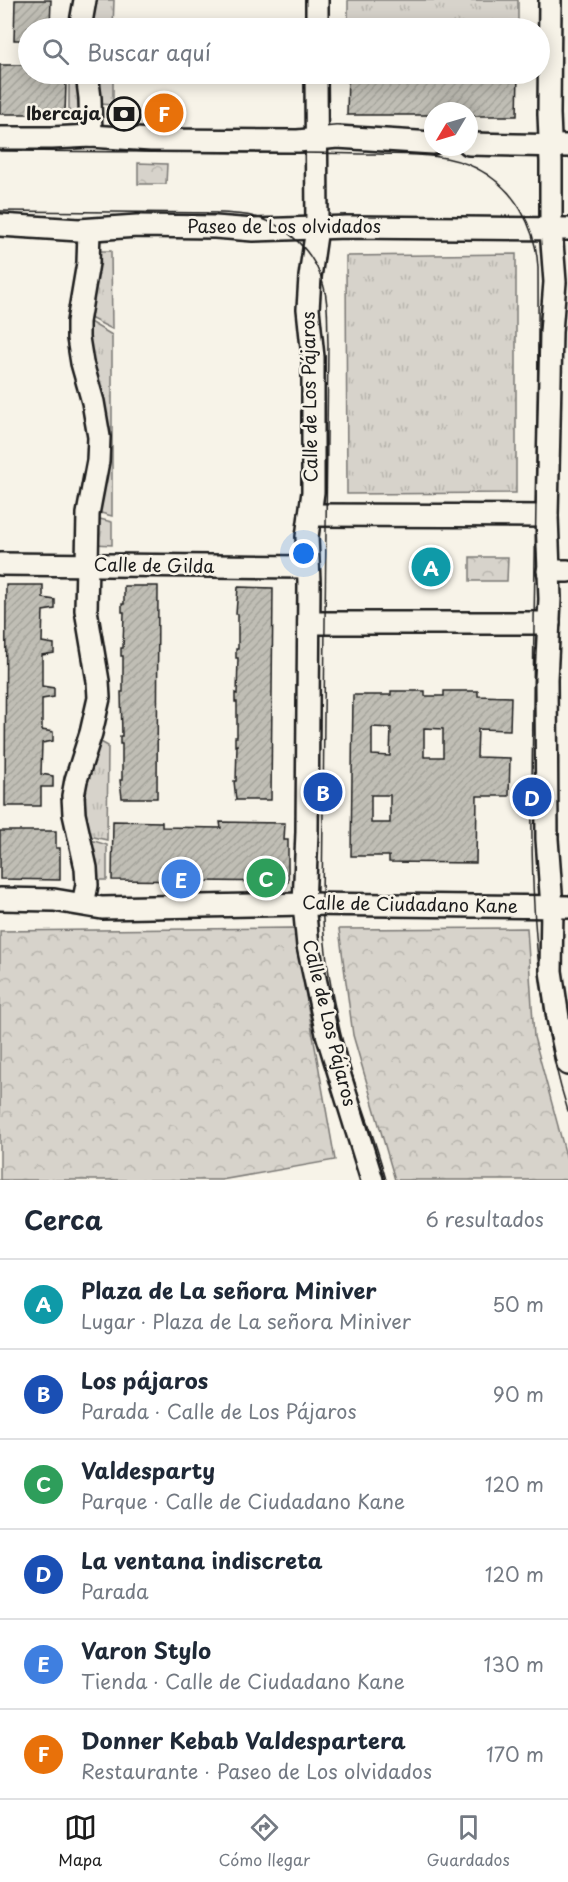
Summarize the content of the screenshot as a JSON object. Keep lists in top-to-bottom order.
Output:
{
  "streets": {
    "street": [
      "Paseo de Los olvidados",
      "Calle de Los Pájaros",
      "Calle de Gilda",
      "Calle de Ciudadano Kane"
    ]
  },
  "crossings": [
    ["Paseo de Los olvidados", "Calle de Los Pájaros"],
    ["Calle de Los Pájaros", "Calle de Gilda"],
    ["Calle de Los Pájaros", "Calle de Ciudadano Kane"]
  ],
  "places": {
    "bank": ["Ibercaja"]
  },
  "north": "bottom left",
  "page": {
    "search": "Buscar aquí",
    "pins": [
      "F",
      "A",
      "B",
      "D",
      "C",
      "E"
    ],
    "heading": ["Cerca", "6 resultados"],
    "list": [
      {
        "mark": "A",
        "name": "Plaza de La señora Miniver",
        "note": "Lugar · Plaza de La señora Miniver",
        "value": "50 m"
      },
      {
        "mark": "B",
        "name": "Los pájaros",
        "note": "Parada · Calle de Los Pájaros",
        "value": "90 m"
      },
      {
        "mark": "C",
        "name": "Valdesparty",
        "note": "Parque · Calle de Ciudadano Kane",
        "value": "120 m"
      },
      {
        "mark": "D",
        "name": "La ventana indiscreta",
        "note": "Parada",
        "value": "120 m"
      },
      {
        "mark": "E",
        "name": "Varon Stylo",
        "note": "Tienda · Calle de Ciudadano Kane",
        "value": "130 m"
      },
      {
        "mark": "F",
        "name": "Donner Kebab Valdespartera",
        "note": "Restaurante · Paseo de Los olvidados",
        "value": "170 m"
      }
    ],
    "nav": ["Mapa", "Cómo llegar", "Guardados"]
  }
}
